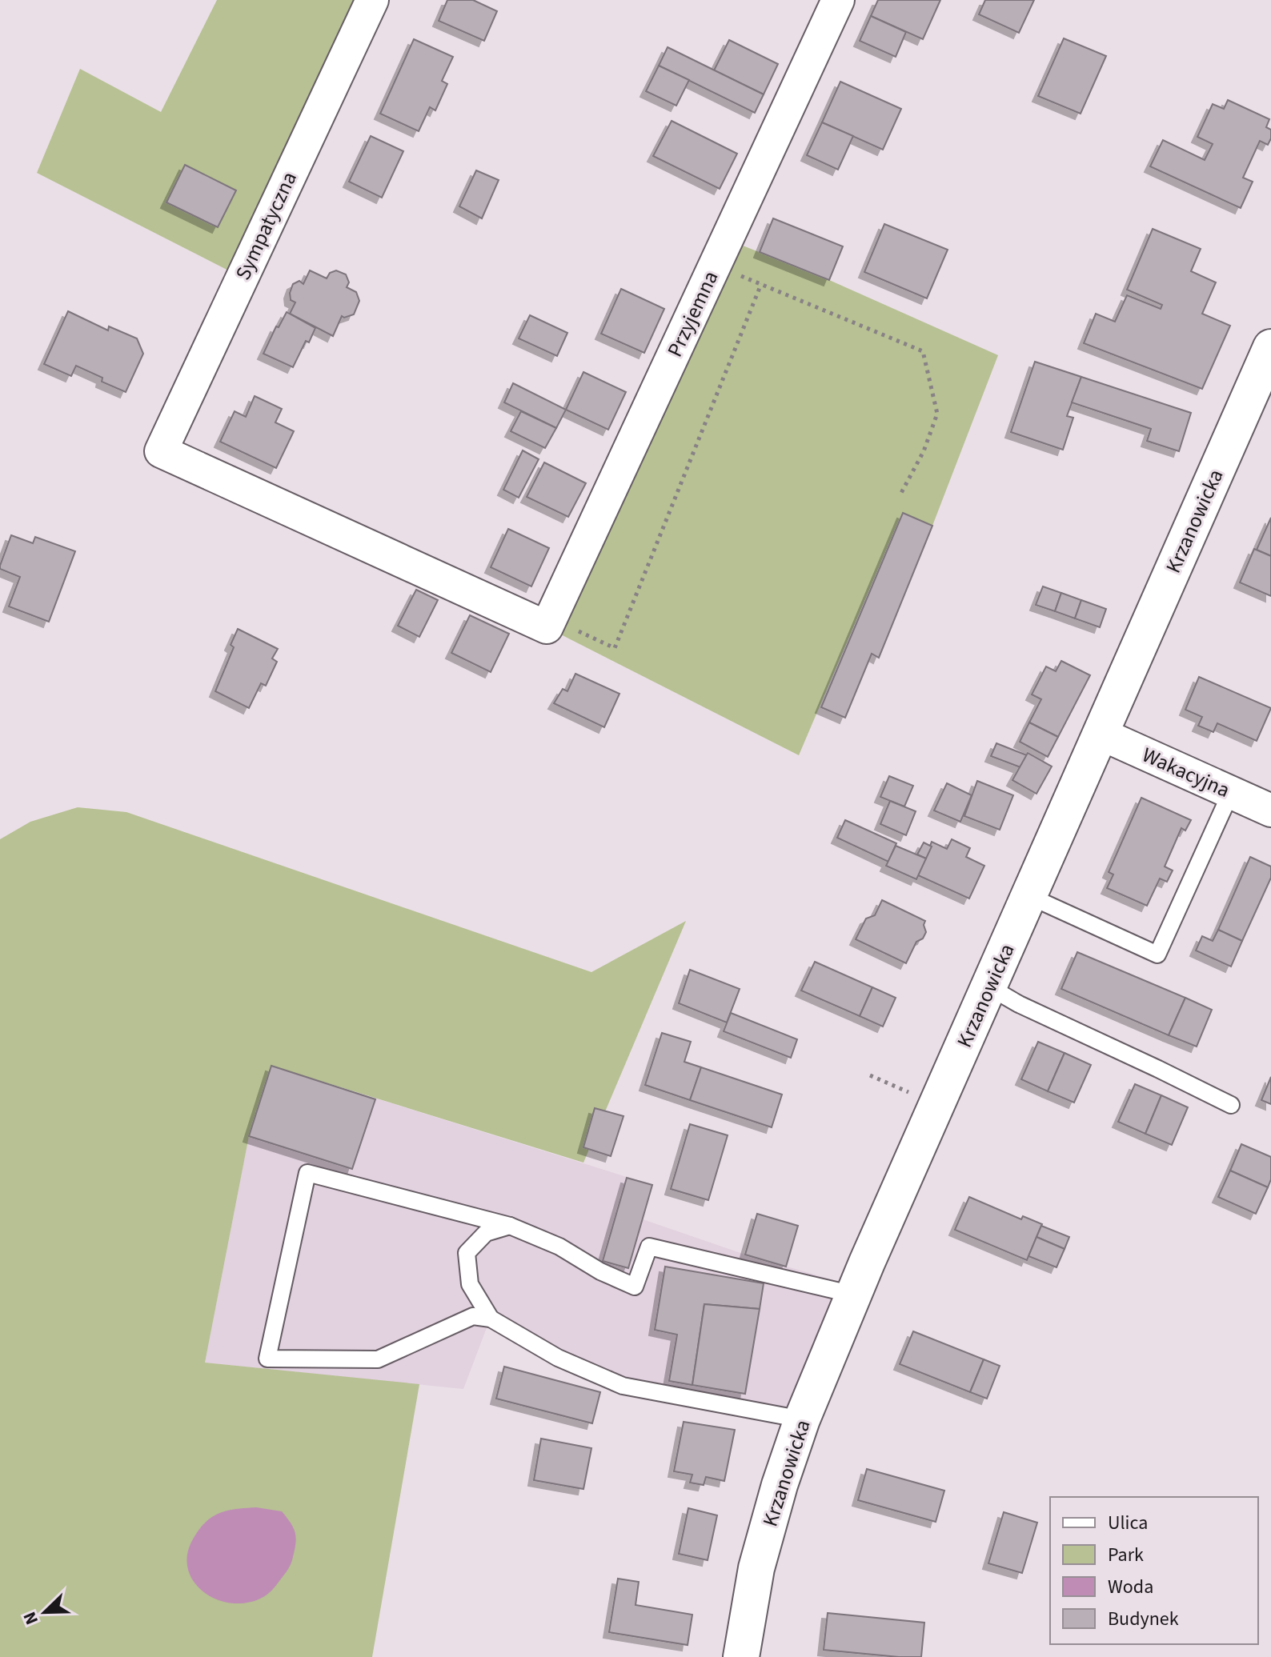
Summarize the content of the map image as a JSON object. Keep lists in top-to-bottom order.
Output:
{
  "streets": {
    "street": [
      "Sympatyczna",
      "Przyjemna",
      "Krzanowicka",
      "Wakacyjna"
    ]
  },
  "crossings": [
    ["Sympatyczna", "Przyjemna"],
    ["Krzanowicka", "Wakacyjna"]
  ],
  "legend": [
    "Ulica",
    "Park",
    "Woda",
    "Budynek"
  ],
  "north": "bottom left"
}
